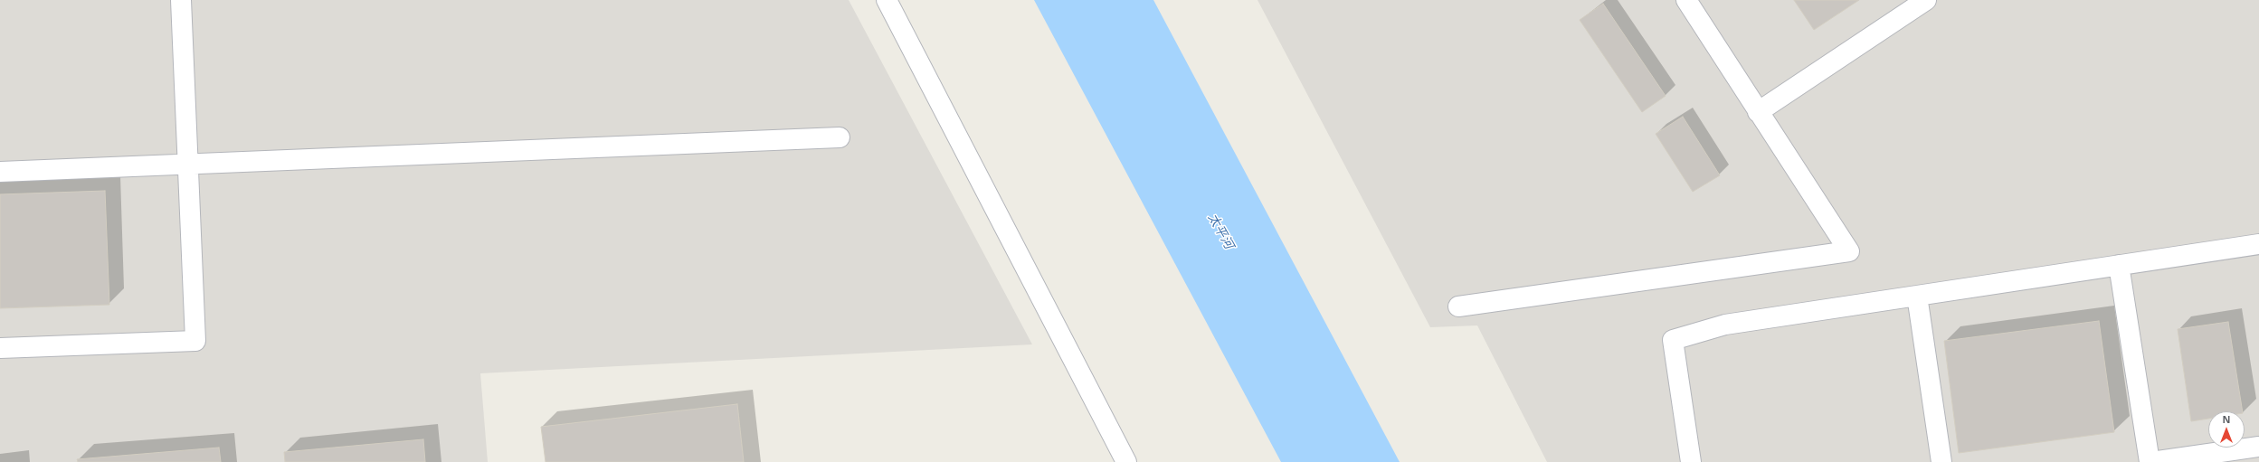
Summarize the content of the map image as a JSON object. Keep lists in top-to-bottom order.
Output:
{
  "water": ["太平河"],
  "north": "top"
}
